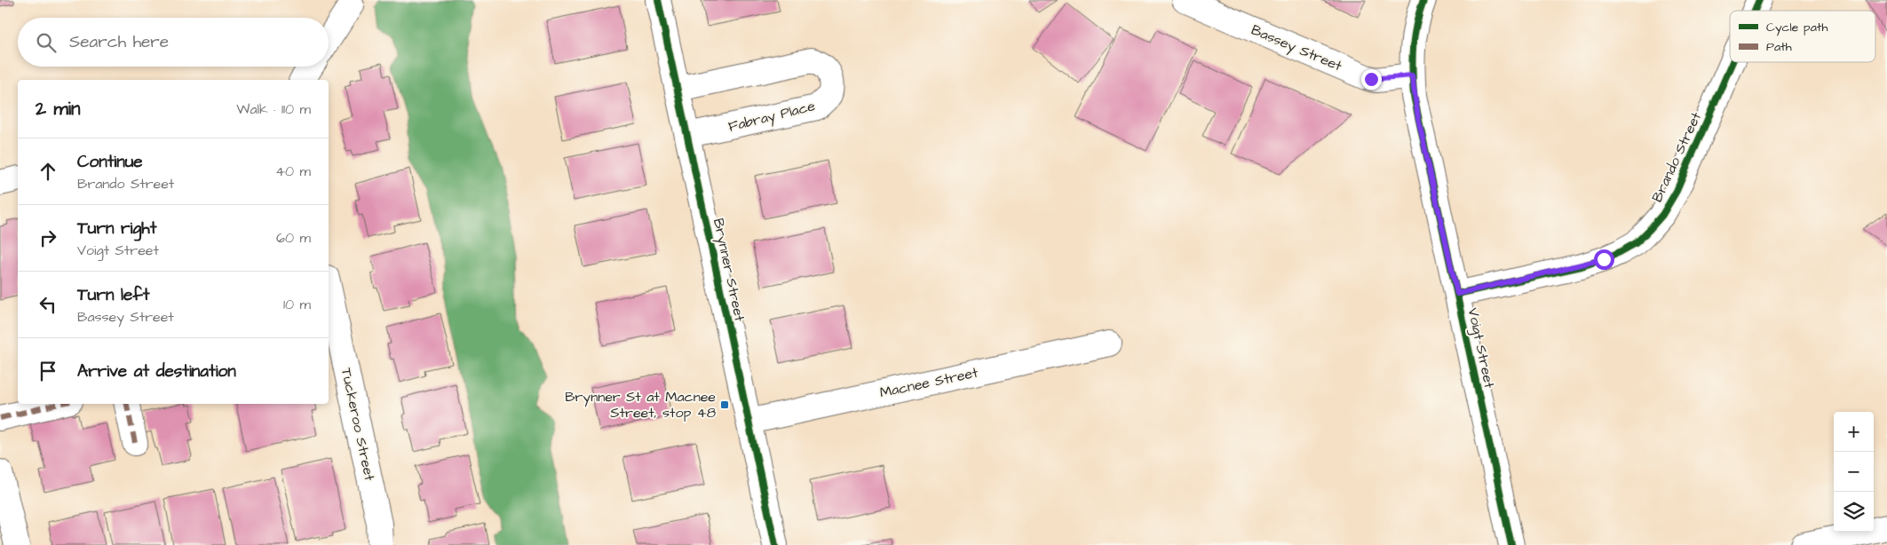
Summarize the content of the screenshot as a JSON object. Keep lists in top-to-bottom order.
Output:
{
  "streets": {
    "street": [
      "Bassey Street",
      "Fabray Place",
      "Brando Street",
      "Brynner Street",
      "Voigt Street",
      "Macnee Street",
      "Tuckeroo Street"
    ]
  },
  "crossings": [
    ["Bassey Street", "Voigt Street"],
    ["Fabray Place", "Brynner Street"],
    ["Brando Street", "Voigt Street"],
    ["Brynner Street", "Macnee Street"]
  ],
  "places": {
    "transit": ["Brynner St at Macnee Street, stop 48"]
  },
  "legend": ["Cycle path", "Path"],
  "page": {
    "search": "Search here",
    "heading": ["2 min", "Walk · 110 m"],
    "list": [
      ["Continue", "Brando Street", "40 m"],
      ["Turn right", "Voigt Street", "60 m"],
      ["Turn left", "Bassey Street", "10 m"],
      "Arrive at destination"
    ],
    "map_buttons": ["+", "−"]
  }
}
